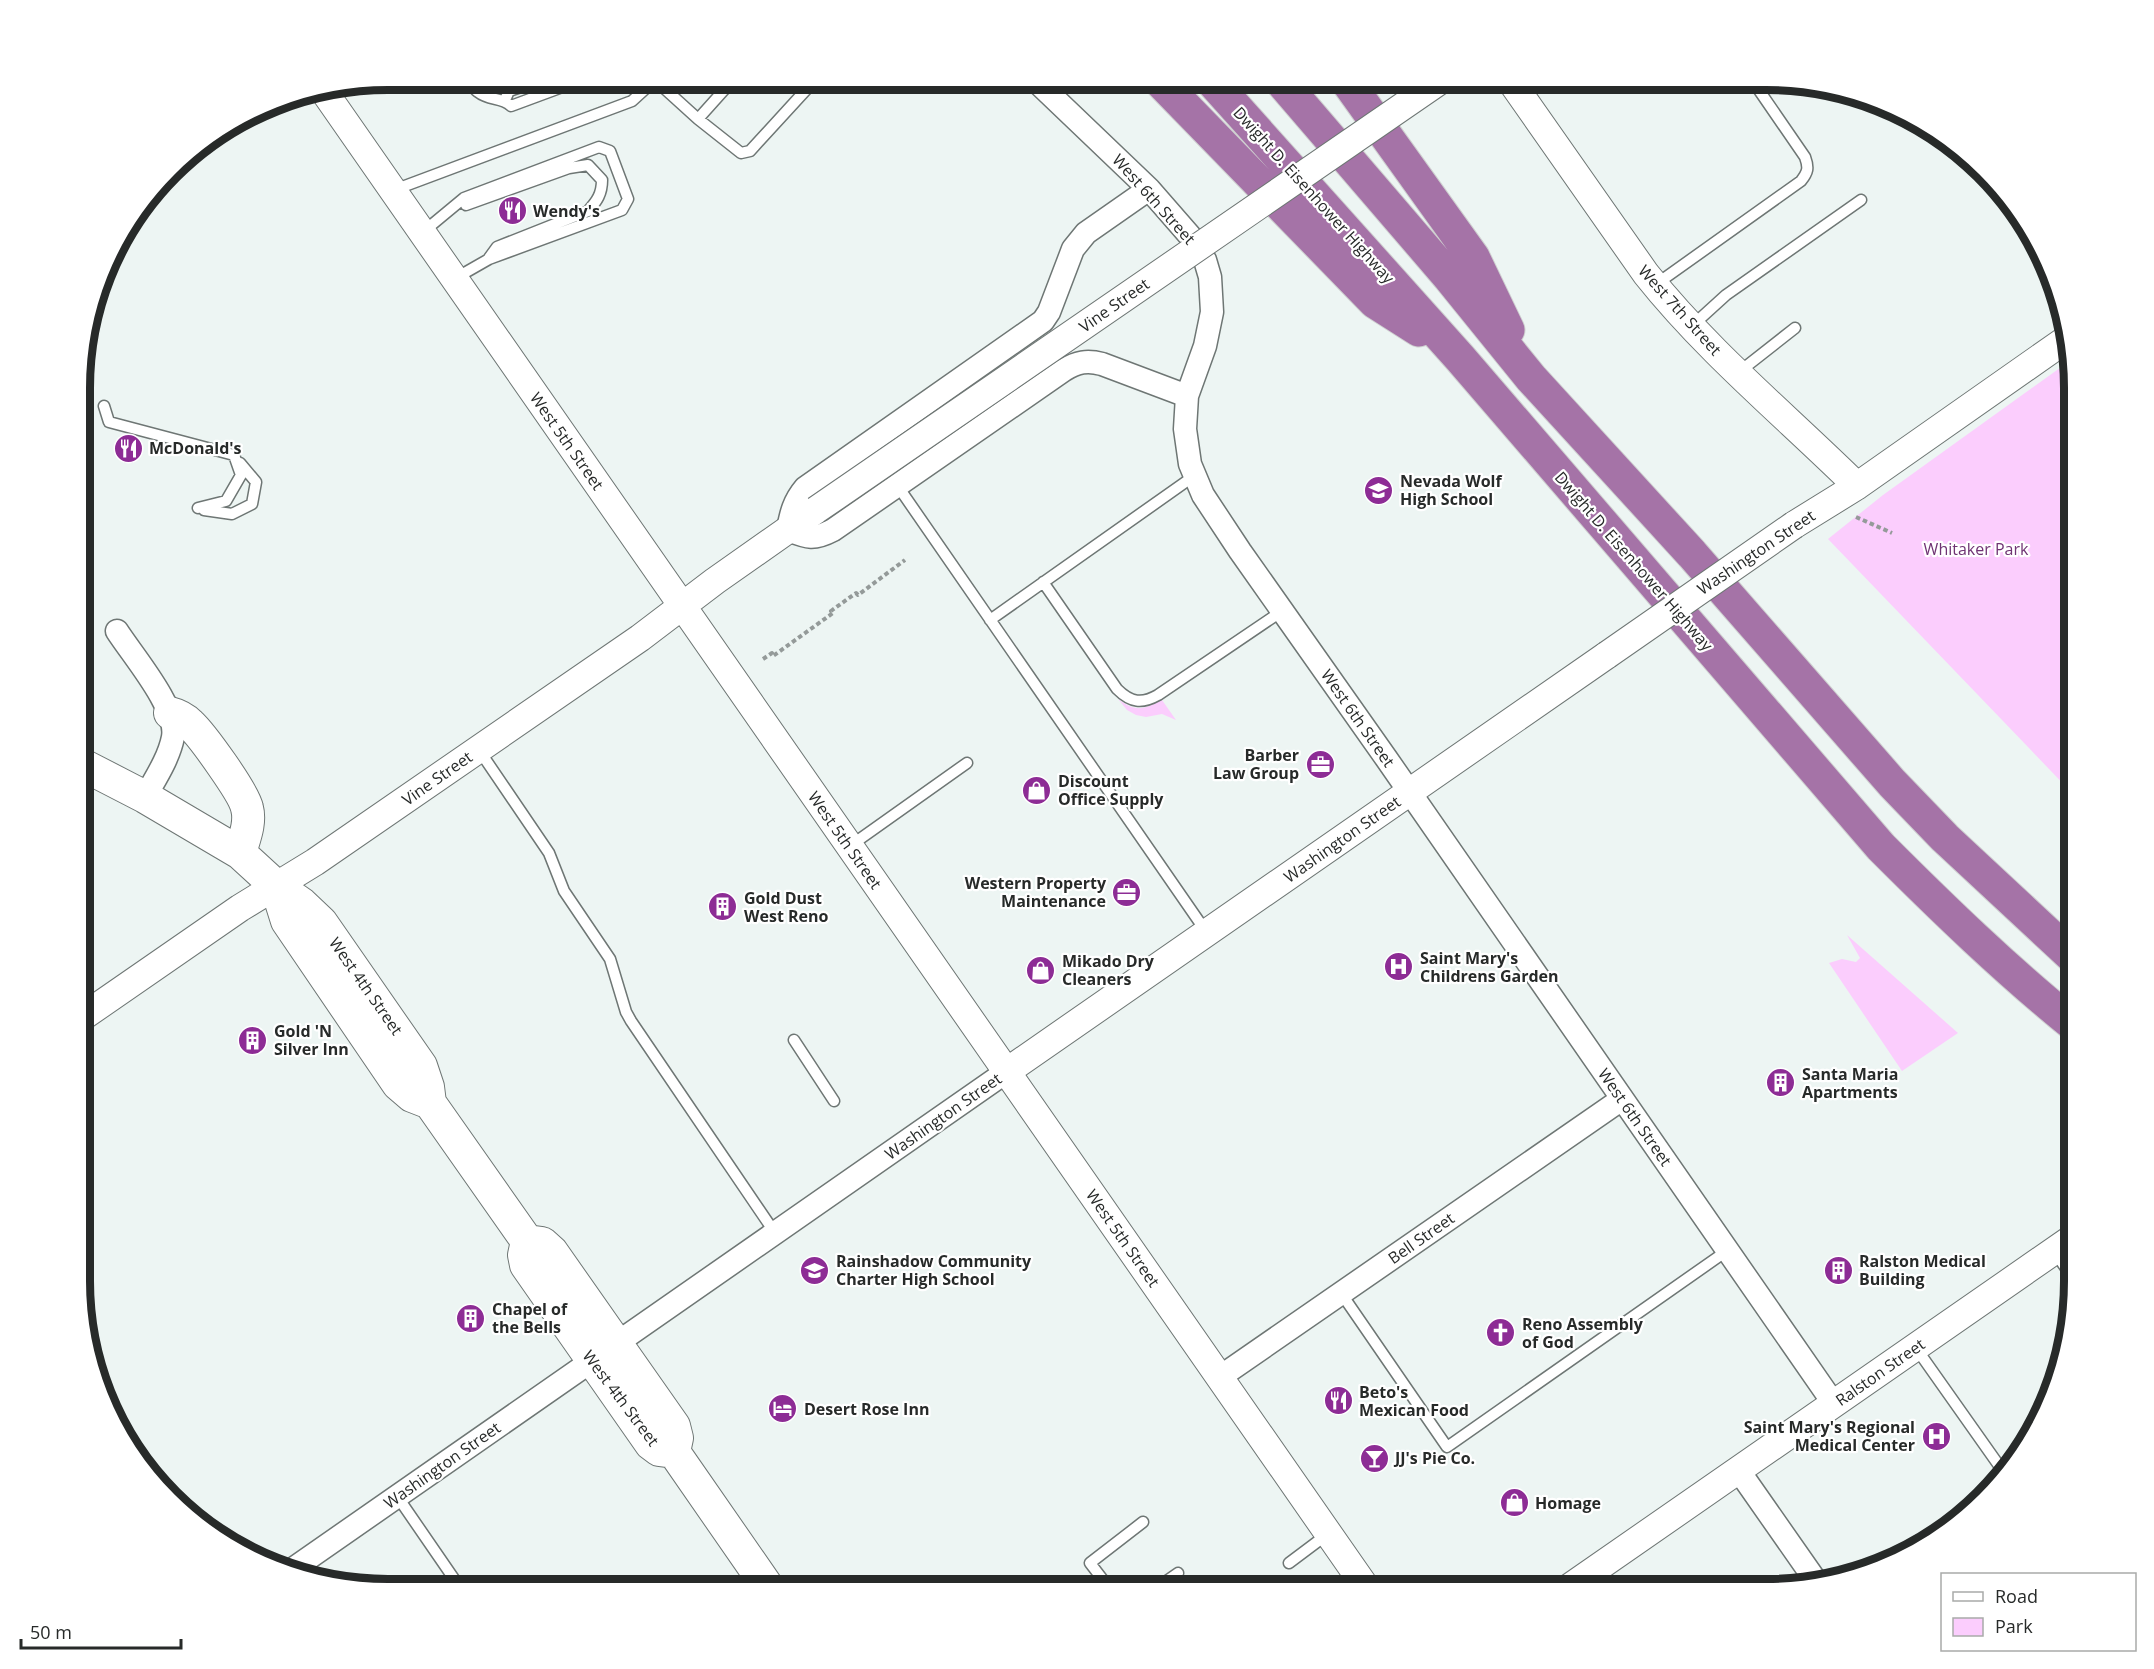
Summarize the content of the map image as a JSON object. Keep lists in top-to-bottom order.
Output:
{
  "streets": {
    "highway": ["Dwight D. Eisenhower Highway"],
    "main road": ["West 4th Street"],
    "street": [
      "West 6th Street",
      "Vine Street",
      "West 7th Street",
      "West 5th Street",
      "Washington Street",
      "Bell Street",
      "Ralston Street"
    ]
  },
  "crossings": [
    ["West 6th Street", "Washington Street"],
    ["West 6th Street", "Bell Street"],
    ["West 6th Street", "Ralston Street"],
    ["Vine Street", "West 5th Street"],
    ["Vine Street", "West 4th Street"],
    ["West 7th Street", "Washington Street"],
    ["West 5th Street", "Washington Street"],
    ["West 5th Street", "Bell Street"],
    ["Washington Street", "West 4th Street"]
  ],
  "parks": ["Whitaker Park"],
  "places": {
    "restaurant": ["Wendy's", "McDonald's", "Beto's Mexican Food"],
    "school or university": ["Nevada Wolf High School", "Rainshadow Community Charter High School"],
    "office": ["Barber Law Group", "Western Property Maintenance"],
    "shop": ["Discount Office Supply", "Mikado Dry Cleaners", "Homage"],
    "building": [
      "Gold Dust West Reno",
      "Gold 'N Silver Inn",
      "Santa Maria Apartments",
      "Ralston Medical Building",
      "Chapel of the Bells"
    ],
    "hospital": ["Saint Mary's Childrens Garden", "Saint Mary's Regional Medical Center"],
    "church": ["Reno Assembly of God"],
    "hotel": ["Desert Rose Inn"],
    "bar": ["JJ's Pie Co."]
  },
  "legend": ["Road", "Park"],
  "scale_bar": "50 m"
}
